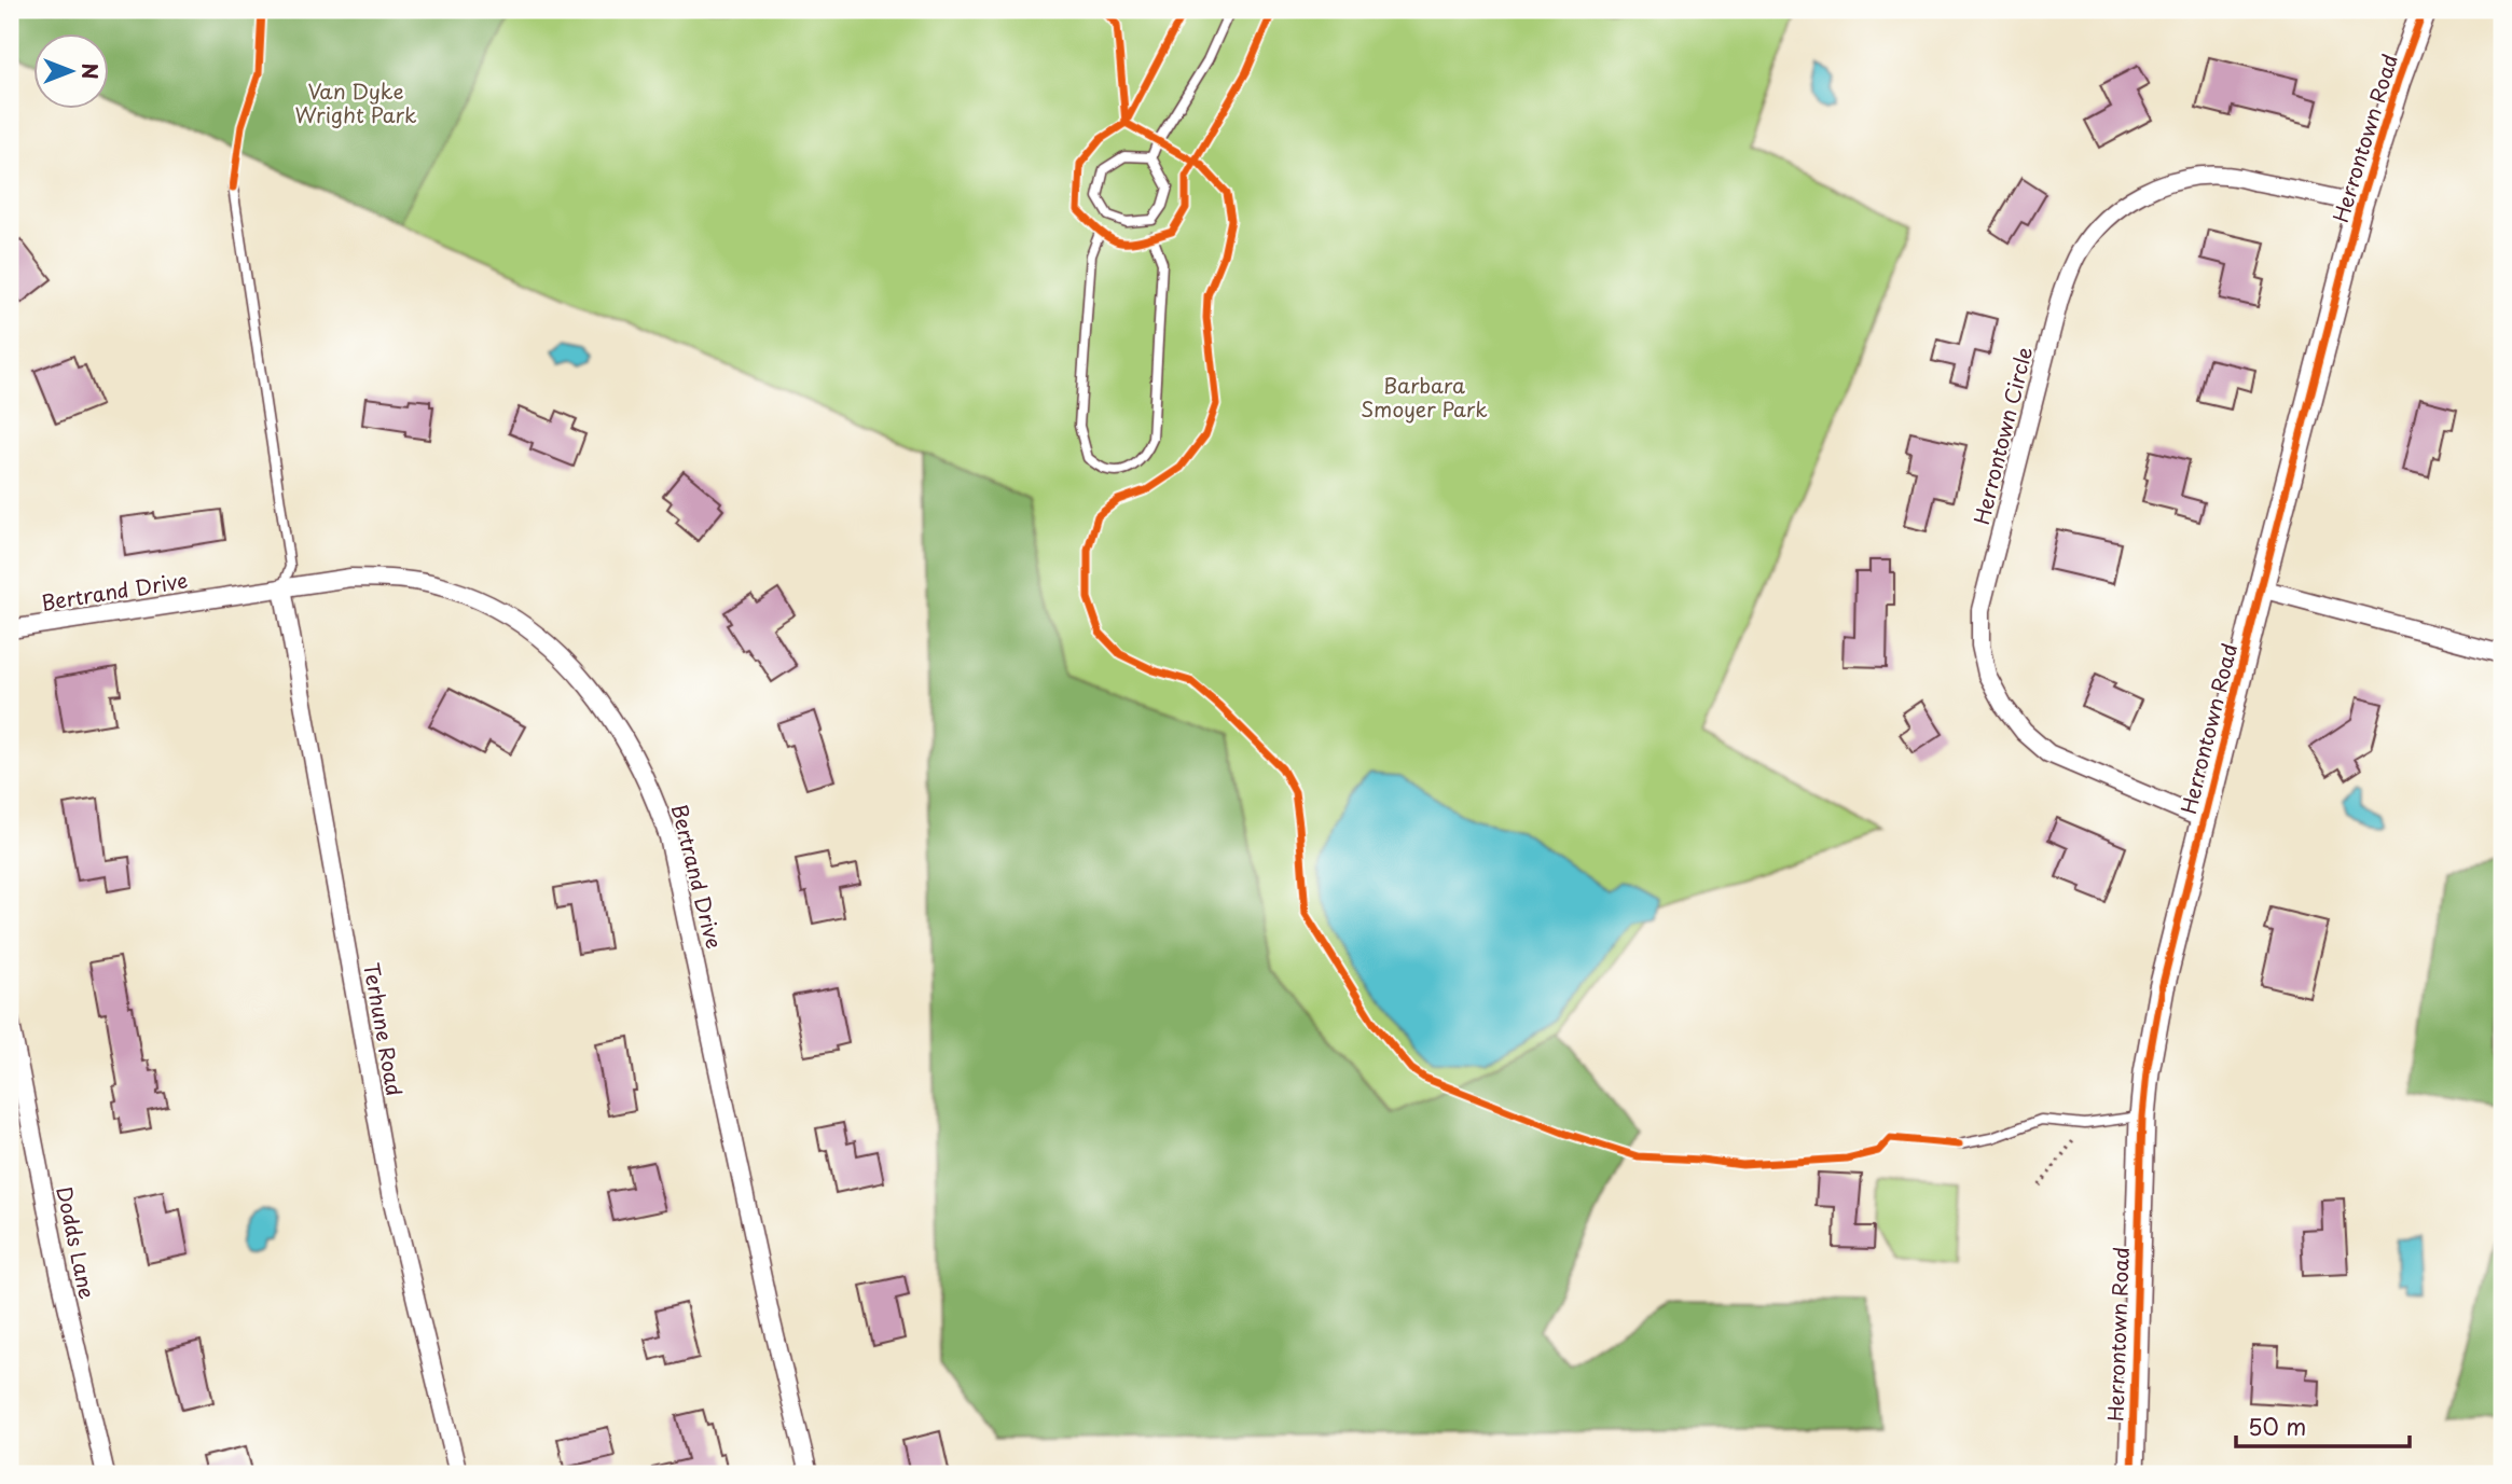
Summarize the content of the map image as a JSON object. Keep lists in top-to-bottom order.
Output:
{
  "streets": {
    "street": [
      "Herrontown Road",
      "Herrontown Circle",
      "Bertrand Drive",
      "Terhune Road",
      "Dodds Lane"
    ]
  },
  "crossings": [
    ["Herrontown Road", "Herrontown Circle"],
    ["Bertrand Drive", "Terhune Road"]
  ],
  "parks": ["Van Dyke Wright Park", "Barbara Smoyer Park"],
  "scale_bar": "50 m",
  "north": "right"
}
